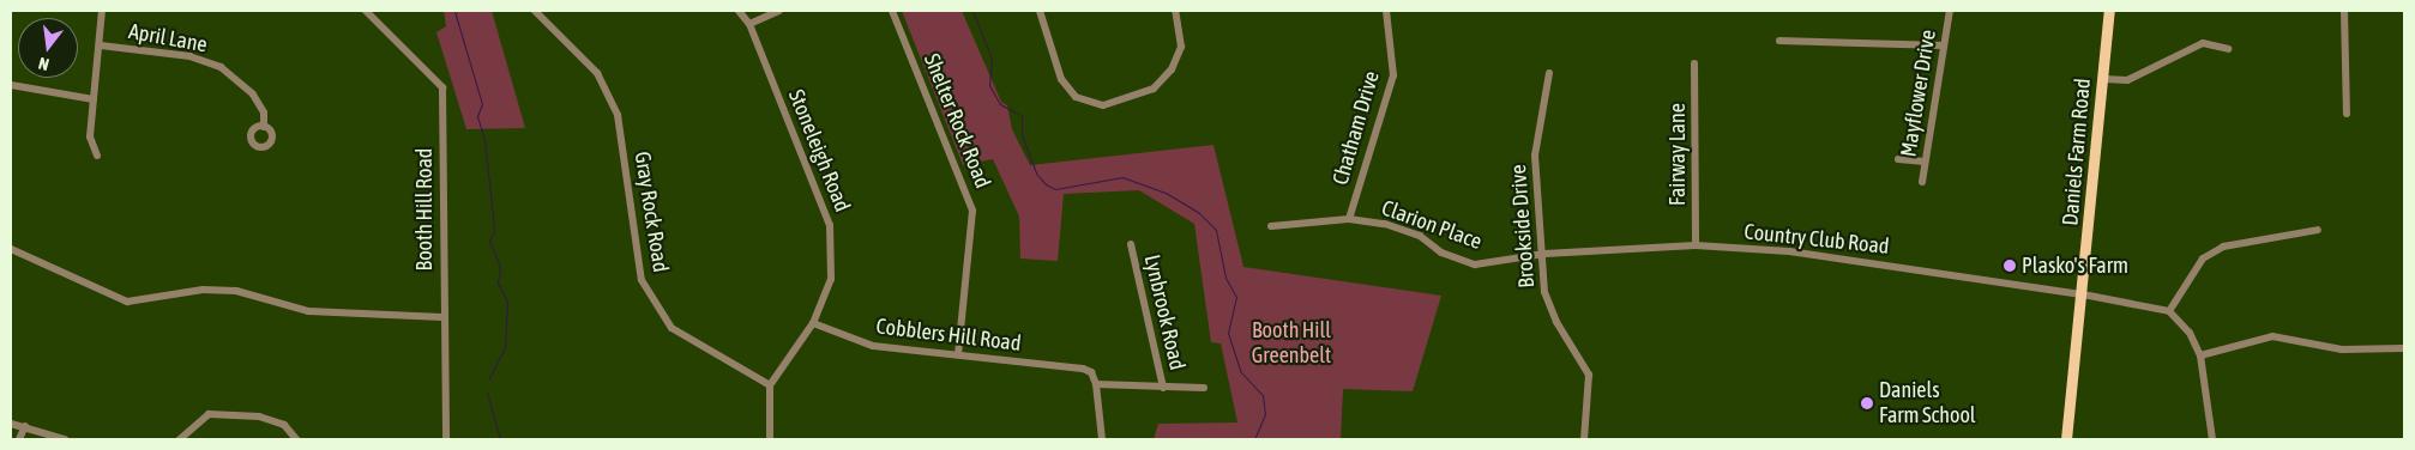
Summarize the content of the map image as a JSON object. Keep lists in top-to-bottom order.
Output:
{
  "streets": {
    "main road": ["Daniels Farm Road"],
    "street": [
      "April Lane",
      "Mayflower Drive",
      "Shelter Rock Road",
      "Chatham Drive",
      "Stoneleigh Road",
      "Fairway Lane",
      "Booth Hill Road",
      "Gray Rock Road",
      "Clarion Place",
      "Brookside Drive",
      "Country Club Road",
      "Lynbrook Road",
      "Cobblers Hill Road"
    ]
  },
  "crossings": [
    ["Shelter Rock Road", "Cobblers Hill Road"],
    ["Chatham Drive", "Clarion Place"],
    ["Stoneleigh Road", "Gray Rock Road"],
    ["Stoneleigh Road", "Cobblers Hill Road"],
    ["Daniels Farm Road", "Country Club Road"],
    ["Fairway Lane", "Country Club Road"],
    ["Clarion Place", "Brookside Drive"],
    ["Clarion Place", "Country Club Road"],
    ["Brookside Drive", "Country Club Road"]
  ],
  "parks": ["Booth Hill Greenbelt"],
  "places": ["Plasko's Farm", "Daniels Farm School"],
  "north": "bottom"
}
